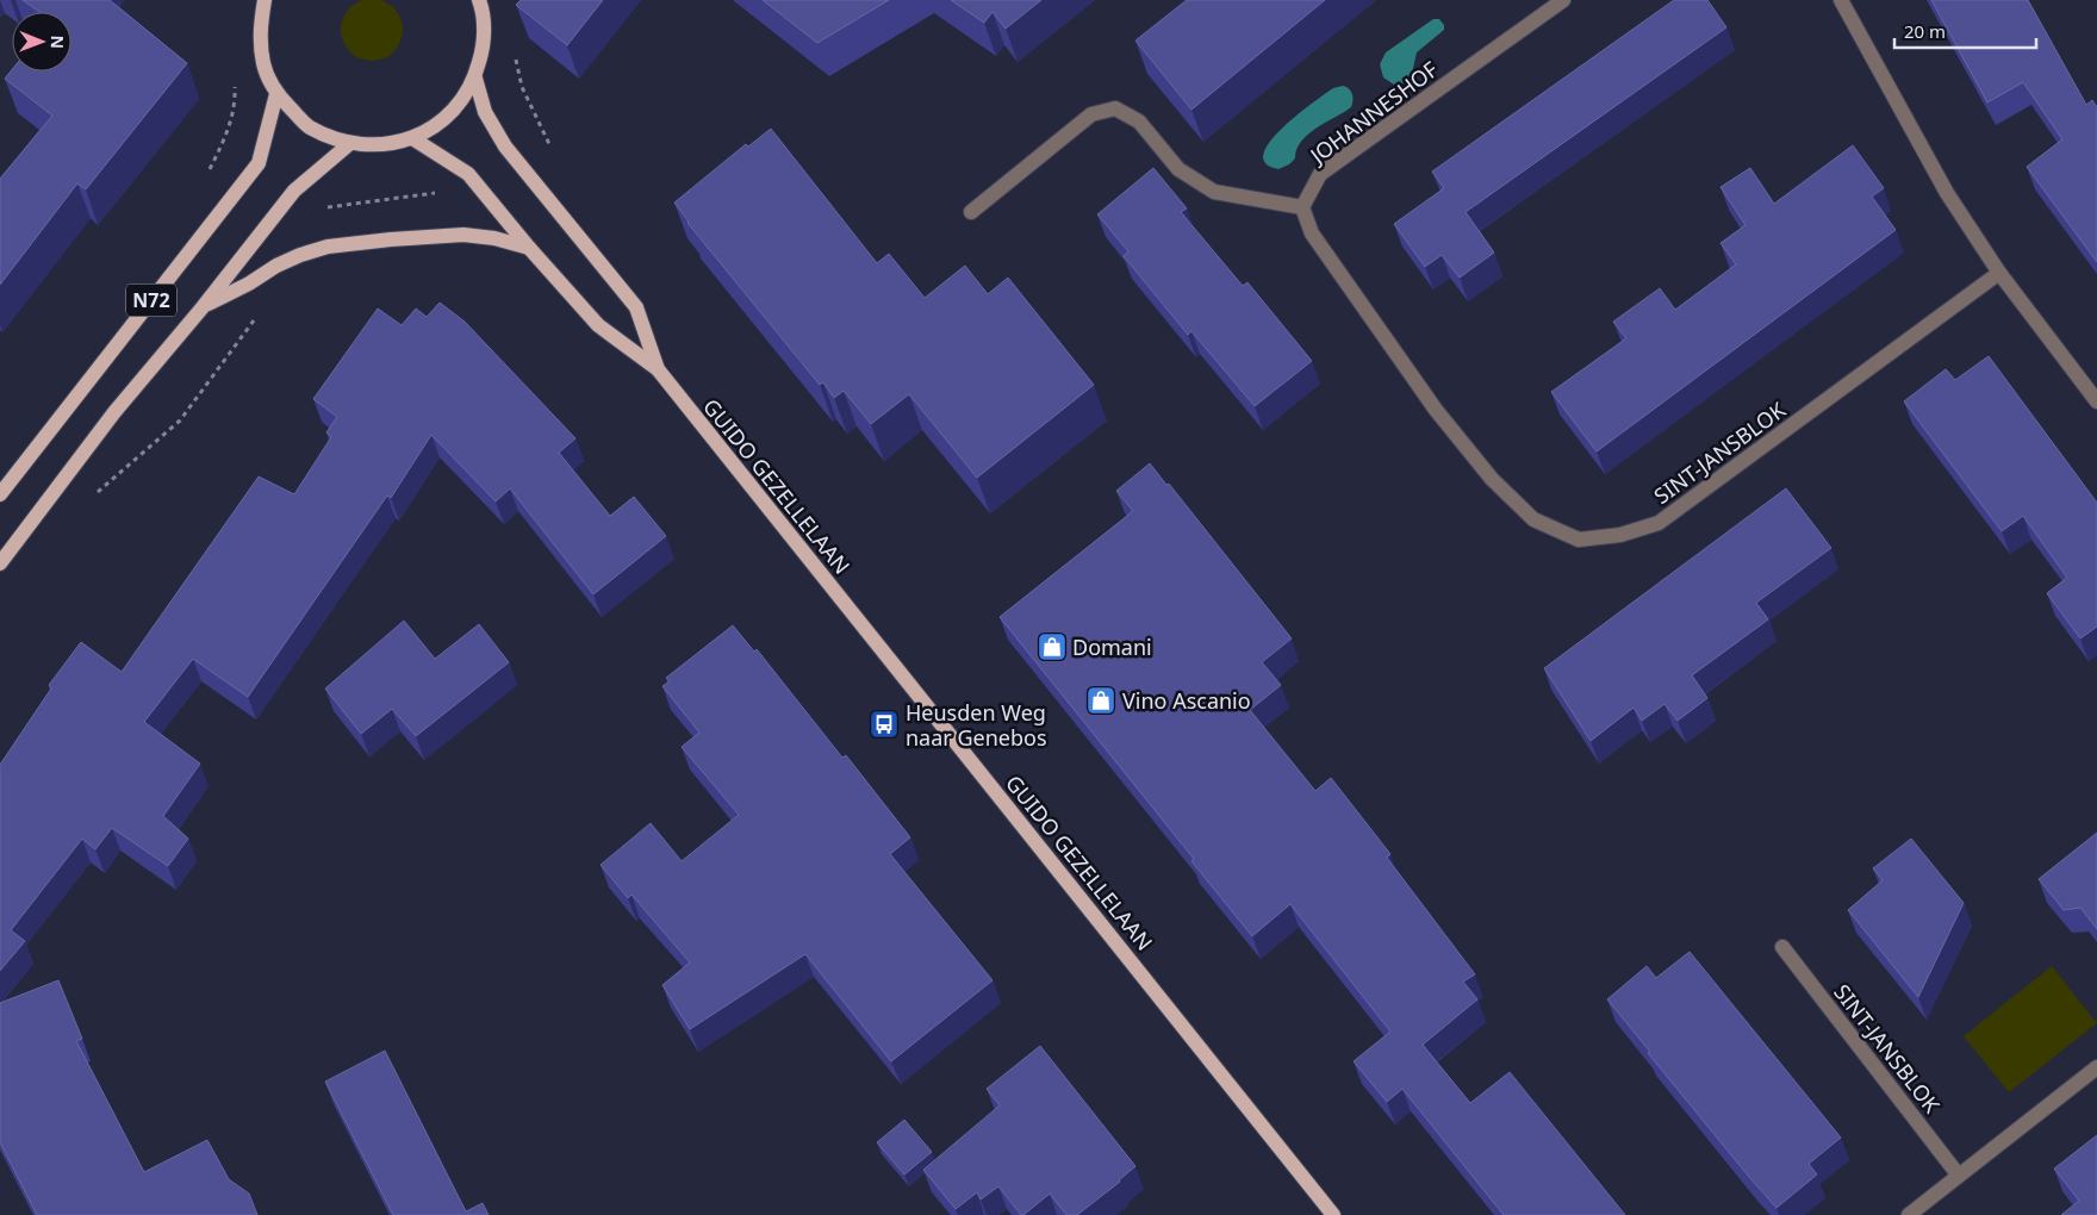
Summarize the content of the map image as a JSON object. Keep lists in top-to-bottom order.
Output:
{
  "streets": {
    "main road": ["N72", "GUIDO GEZELLELAAN"],
    "street": ["JOHANNESHOF", "SINT-JANSBLOK"]
  },
  "crossings": [
    ["JOHANNESHOF", "SINT-JANSBLOK"]
  ],
  "places": {
    "shop": ["Domani", "Vino Ascanio"],
    "bus stop": ["Heusden Weg naar Genebos"]
  },
  "scale_bar": "20 m",
  "north": "right"
}
